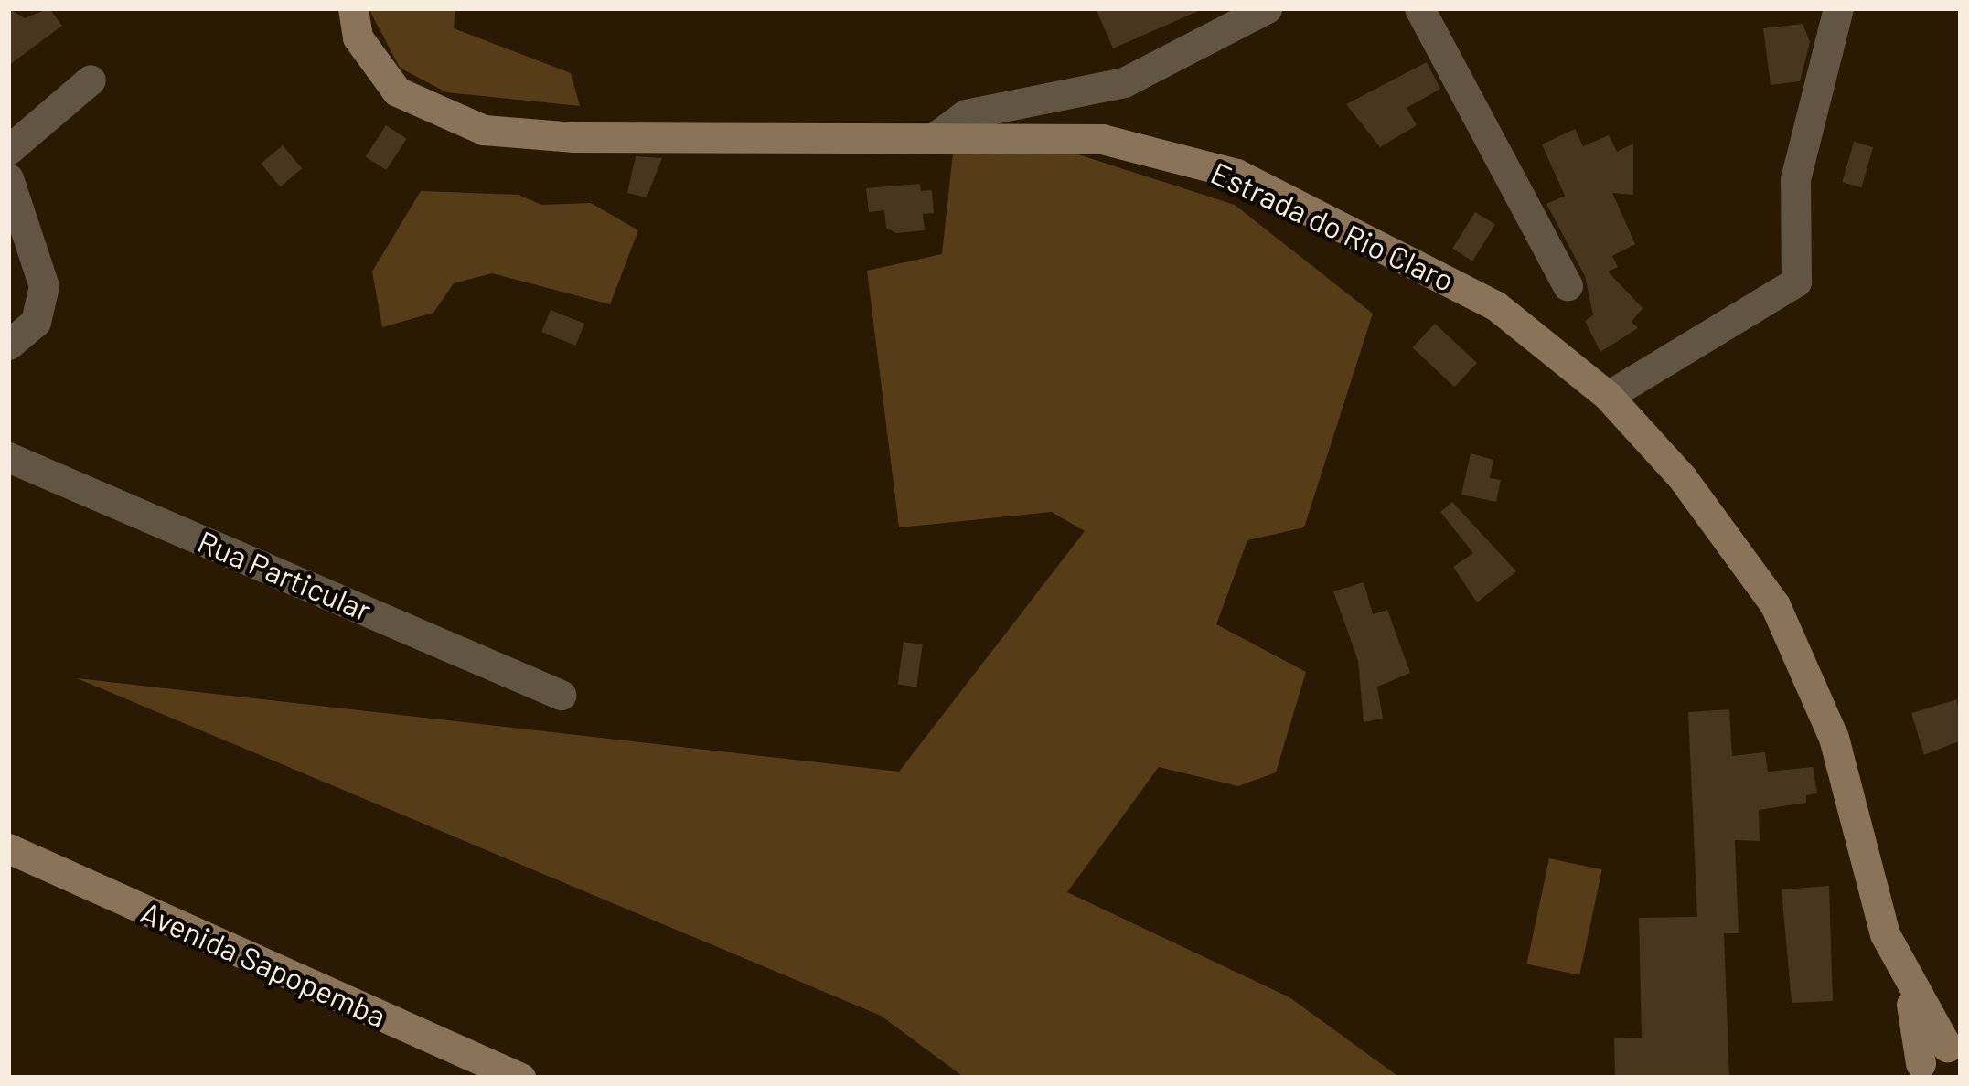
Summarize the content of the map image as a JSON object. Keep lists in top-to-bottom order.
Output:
{
  "streets": {
    "main road": ["Estrada do Rio Claro", "Avenida Sapopemba"],
    "street": ["Rua Particular"]
  }
}
